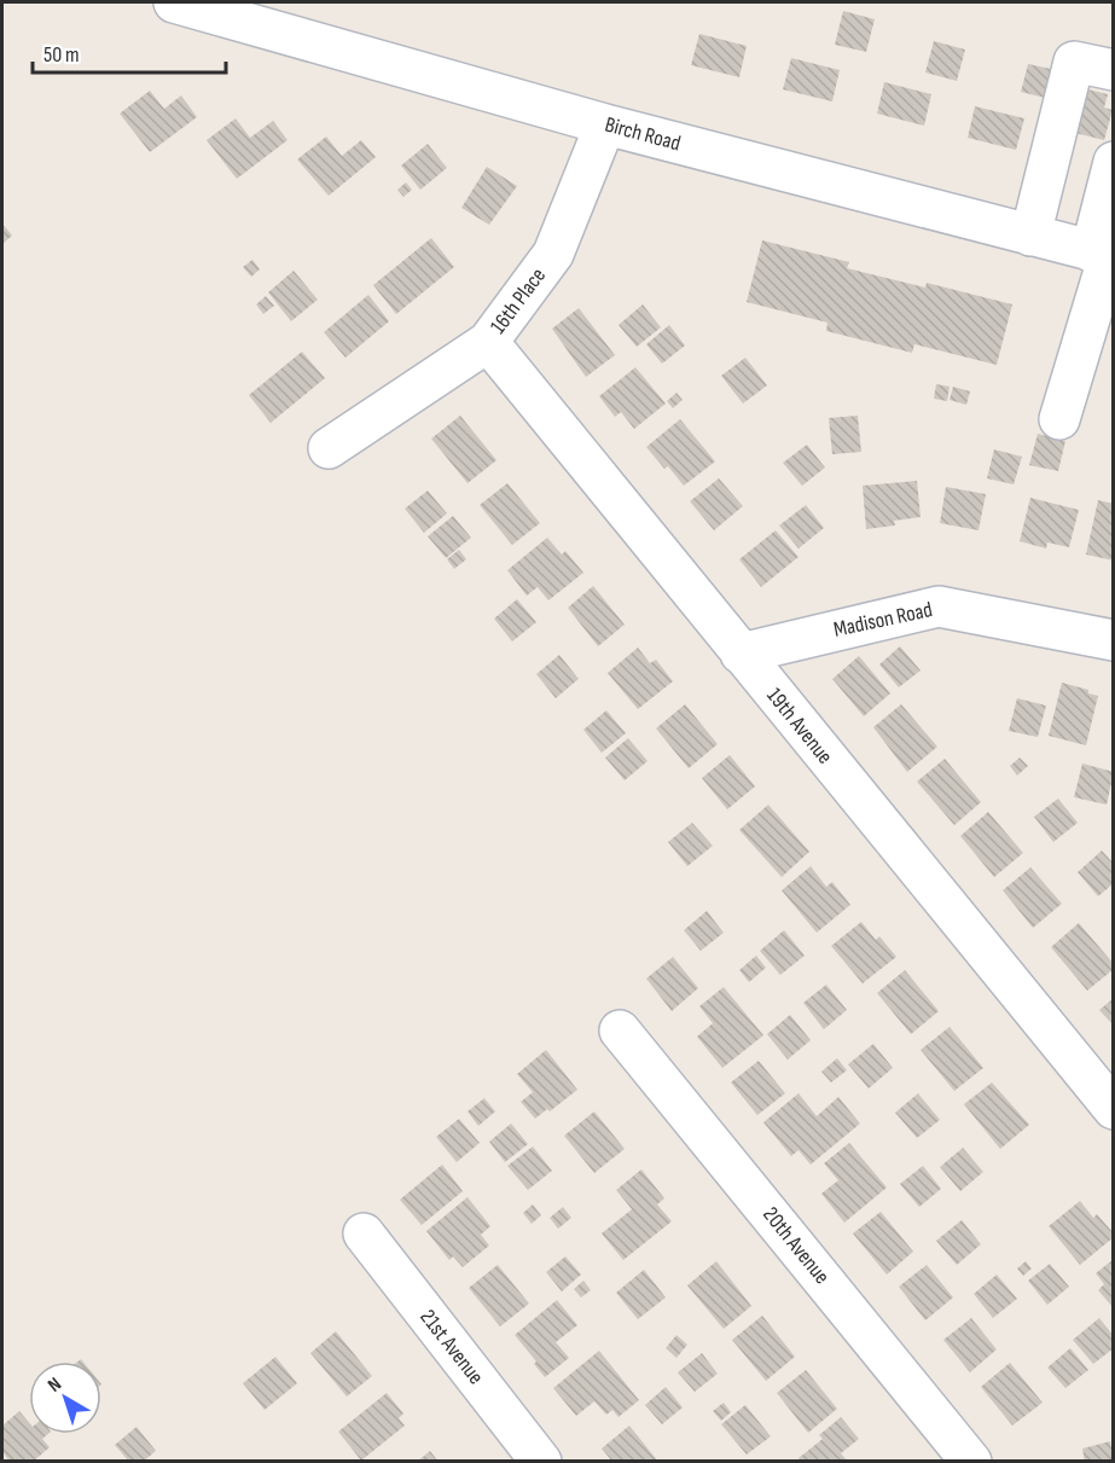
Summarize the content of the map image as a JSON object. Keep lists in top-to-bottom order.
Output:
{
  "streets": {
    "street": [
      "Birch Road",
      "16th Place",
      "Madison Road",
      "19th Avenue",
      "20th Avenue",
      "21st Avenue"
    ]
  },
  "crossings": [
    ["Birch Road", "16th Place"],
    ["16th Place", "19th Avenue"],
    ["Madison Road", "19th Avenue"]
  ],
  "scale_bar": "50 m",
  "north": "top left"
}
